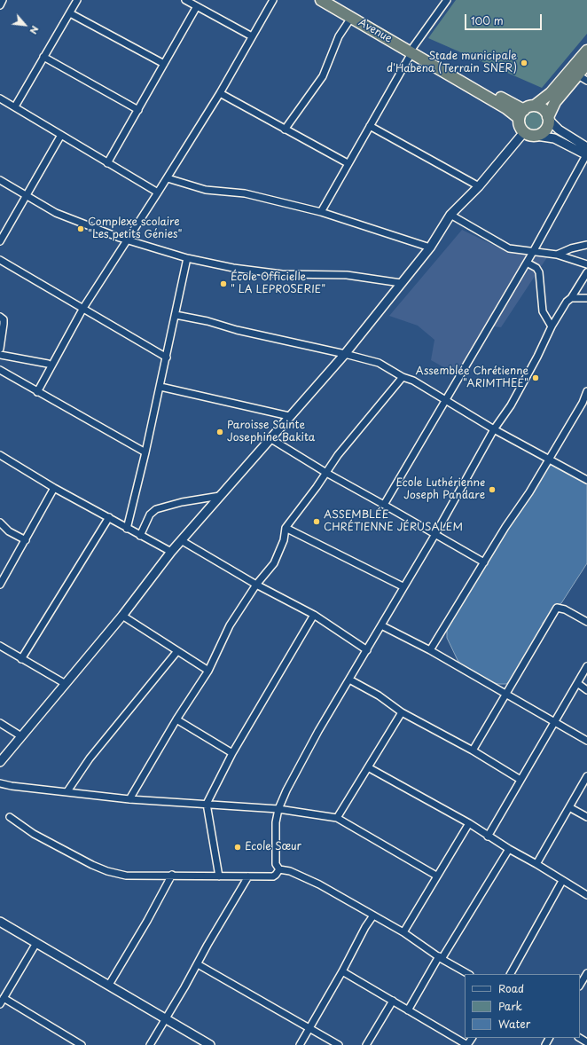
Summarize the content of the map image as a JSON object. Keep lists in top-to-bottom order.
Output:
{
  "streets": {
    "highway": ["Avenue"]
  },
  "places": [
    "Stade municipale d'Habena (Terrain SNER)",
    "Complexe scolaire \"Les petits Génies\"",
    "École Officielle \" LA LEPROSERIE\"",
    "Assemblée Chrétienne \"ARIMTHEE\"",
    "Paroisse Sainte Josephine Bakita",
    "Ecole Luthérienne Joseph Pandare",
    "ASSEMBLÉE CHRÉTIENNE JÉRUSALEM",
    "Ecole Sœur"
  ],
  "legend": ["Road", "Park", "Water"],
  "scale_bar": "100 m",
  "north": "bottom right"
}
